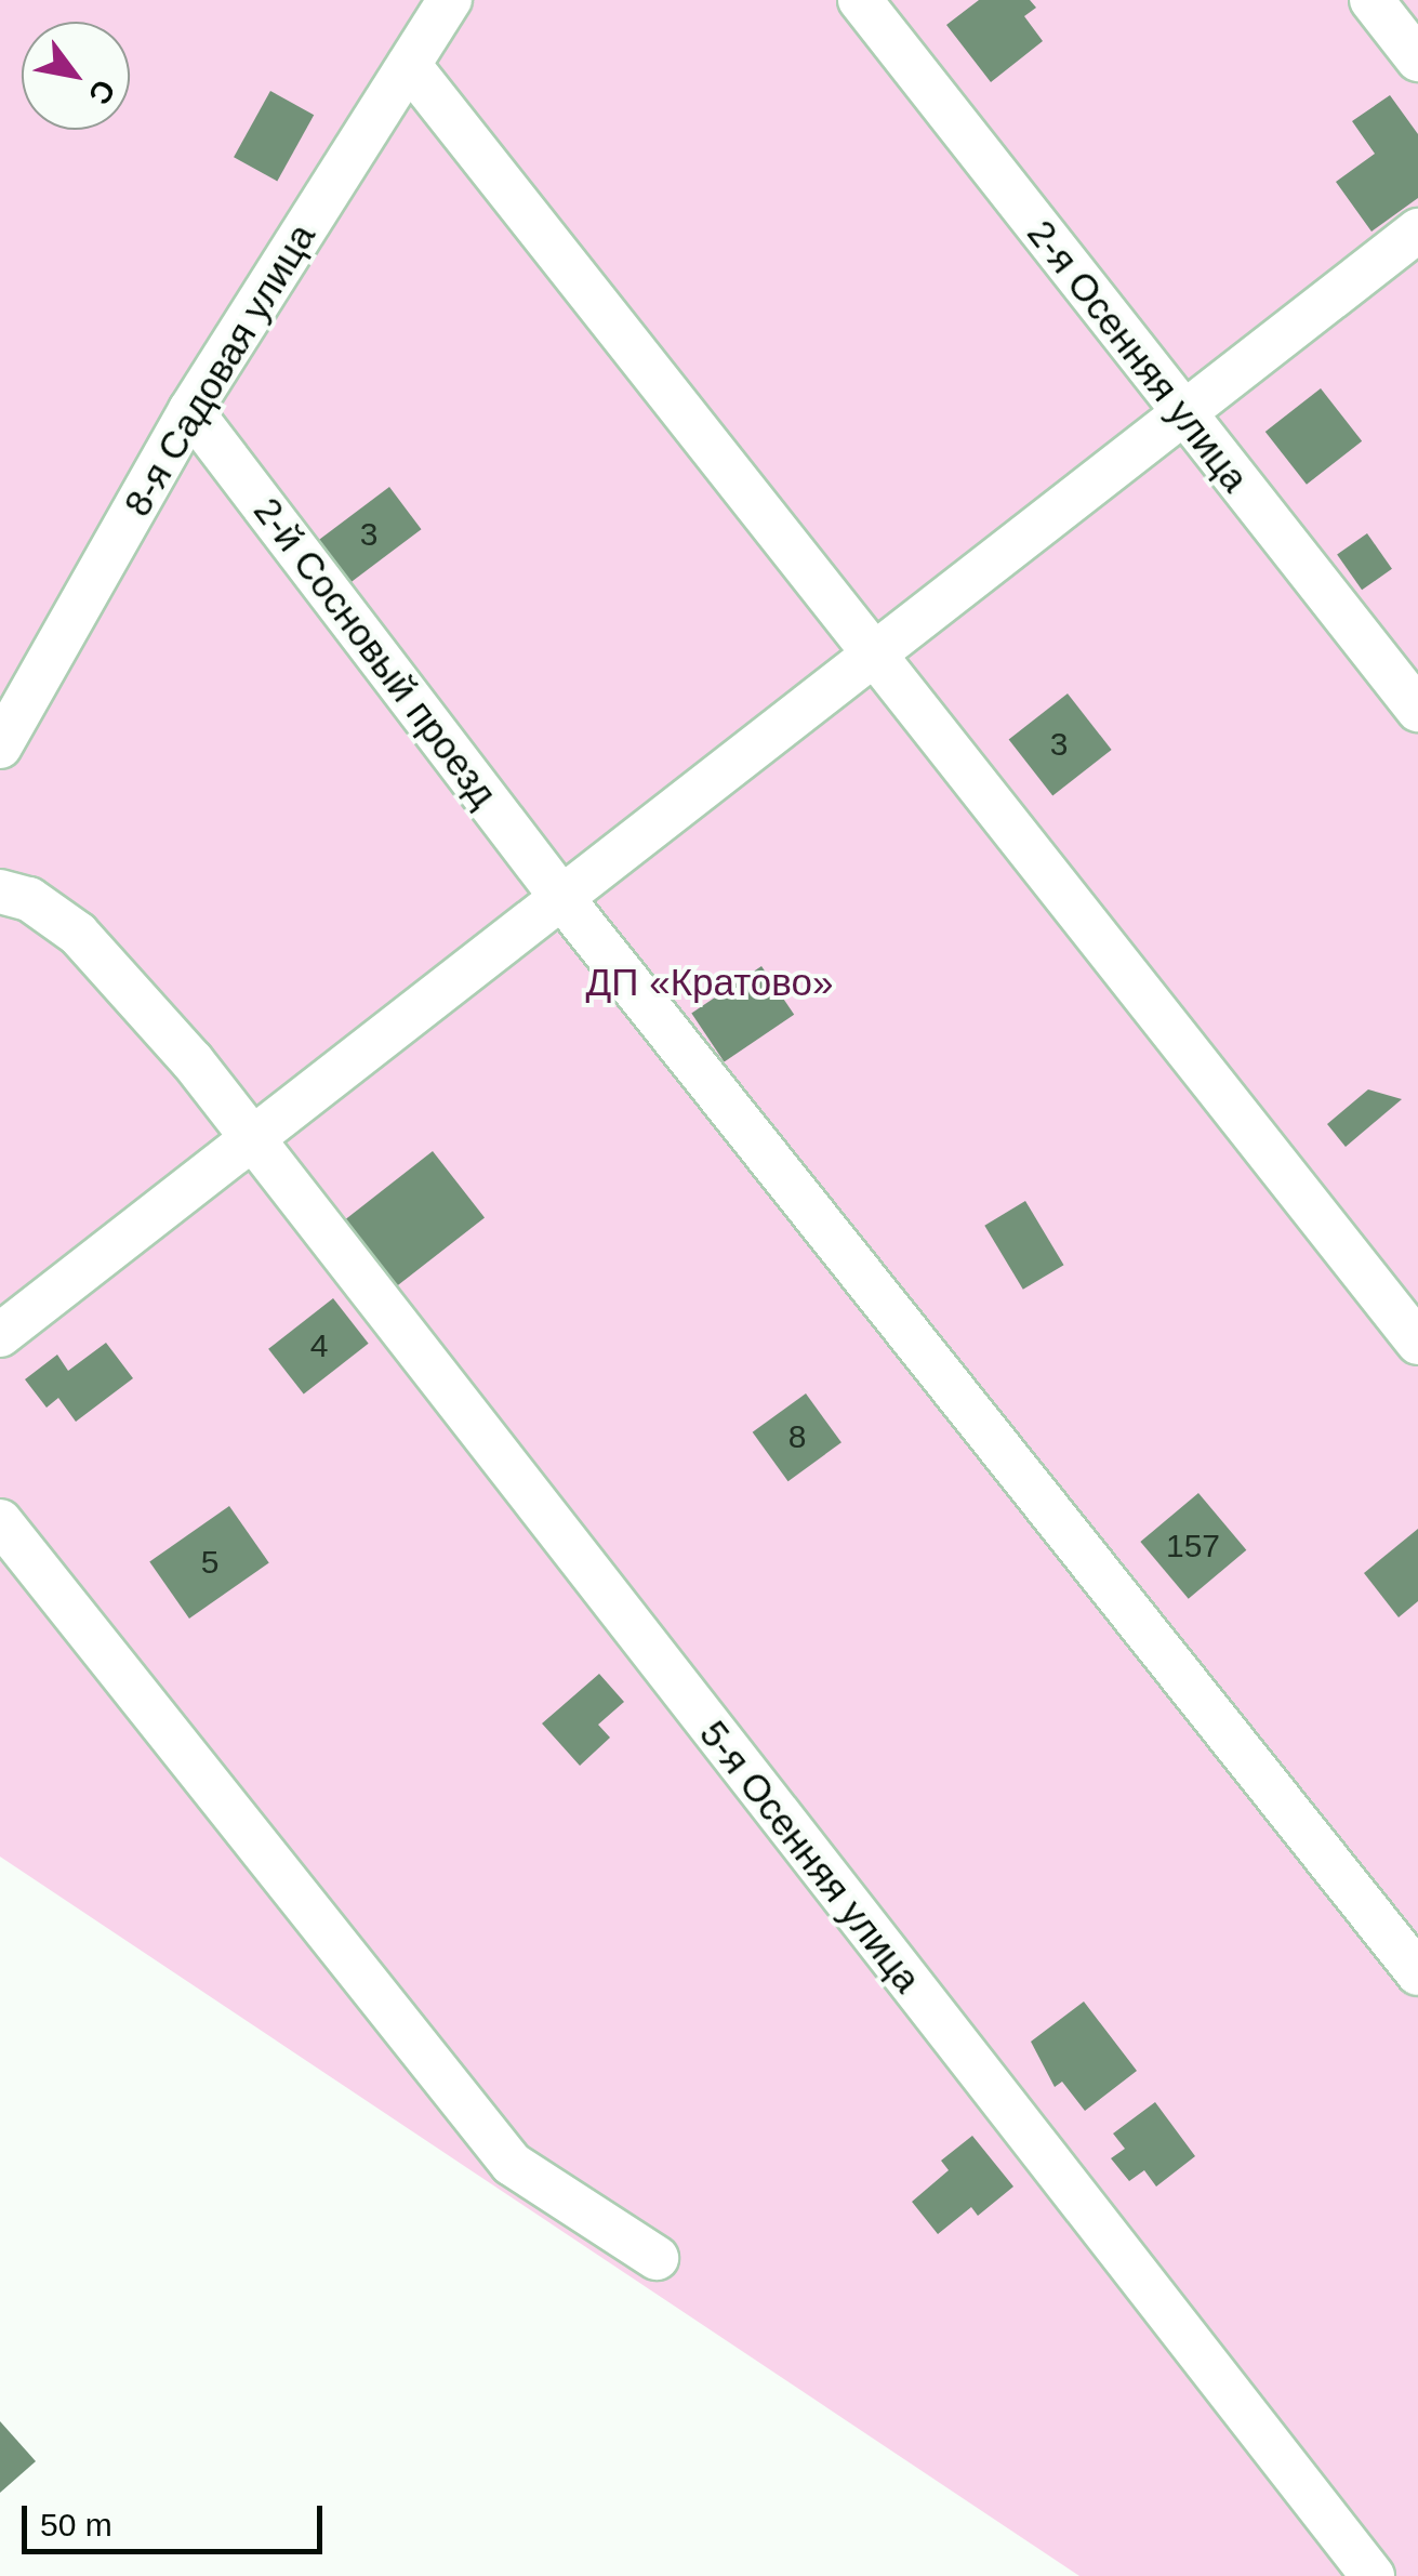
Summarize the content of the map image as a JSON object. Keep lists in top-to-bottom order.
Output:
{
  "streets": {
    "street": [
      "2-я Осенняя улица",
      "8-я Садовая улица",
      "2-й Сосновый проезд",
      "5-я Осенняя улица"
    ]
  },
  "crossings": [
    ["8-я Садовая улица", "2-й Сосновый проезд"]
  ],
  "parks": ["ДП «Кратово»"],
  "house_numbers": [
    "3",
    "3",
    "4",
    "8",
    "157",
    "5"
  ],
  "scale_bar": "50 m",
  "north": "bottom right"
}
